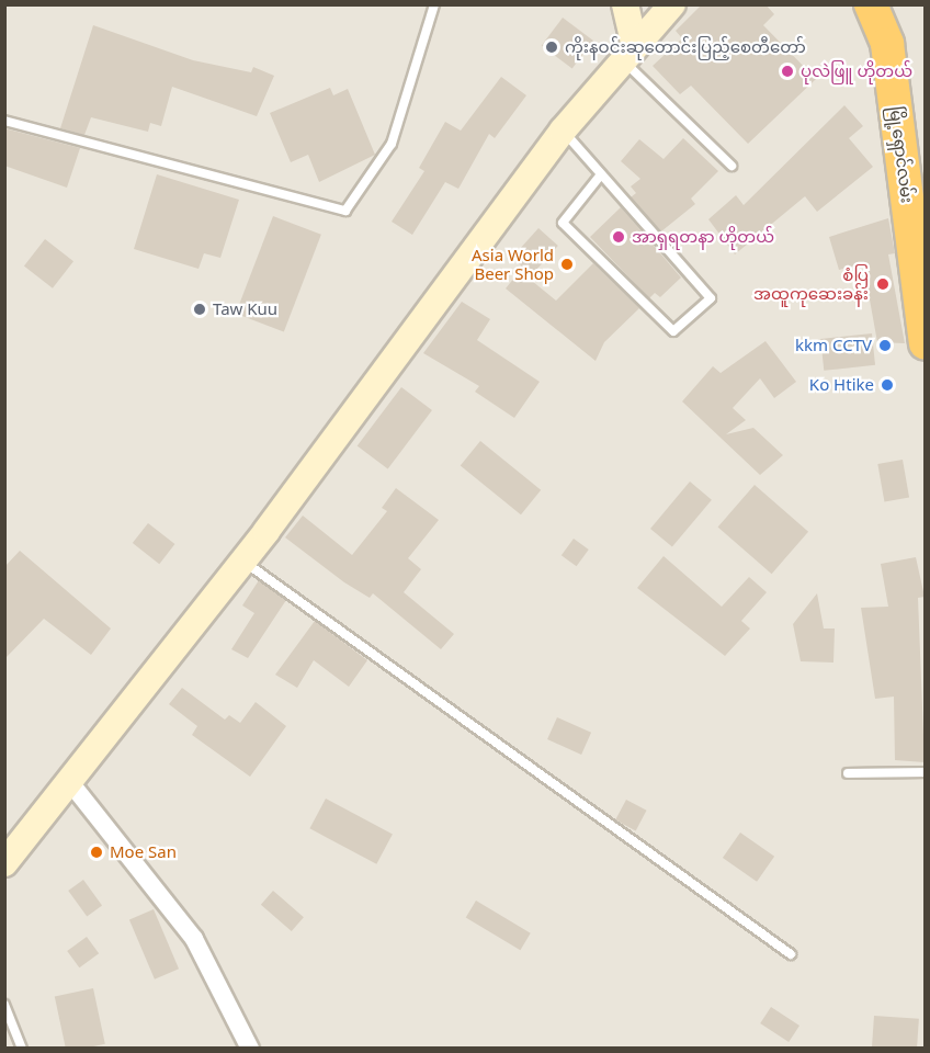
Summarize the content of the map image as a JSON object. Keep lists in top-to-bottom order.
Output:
{
  "streets": {
    "highway": ["မြို့ရှောင်လမ်း"]
  },
  "places": [
    "ကိုးနဝင်းဆုတောင်းပြည့်စေတီတော်",
    "ပုလဲဖြူ ဟိုတယ်",
    "အာရှရတနာ ဟိုတယ်",
    "Asia World Beer Shop",
    "စံပြ အထူကုဆေးခန်း",
    "Taw Kuu",
    "kkm CCTV",
    "Ko Htike",
    "Moe San"
  ]
}
